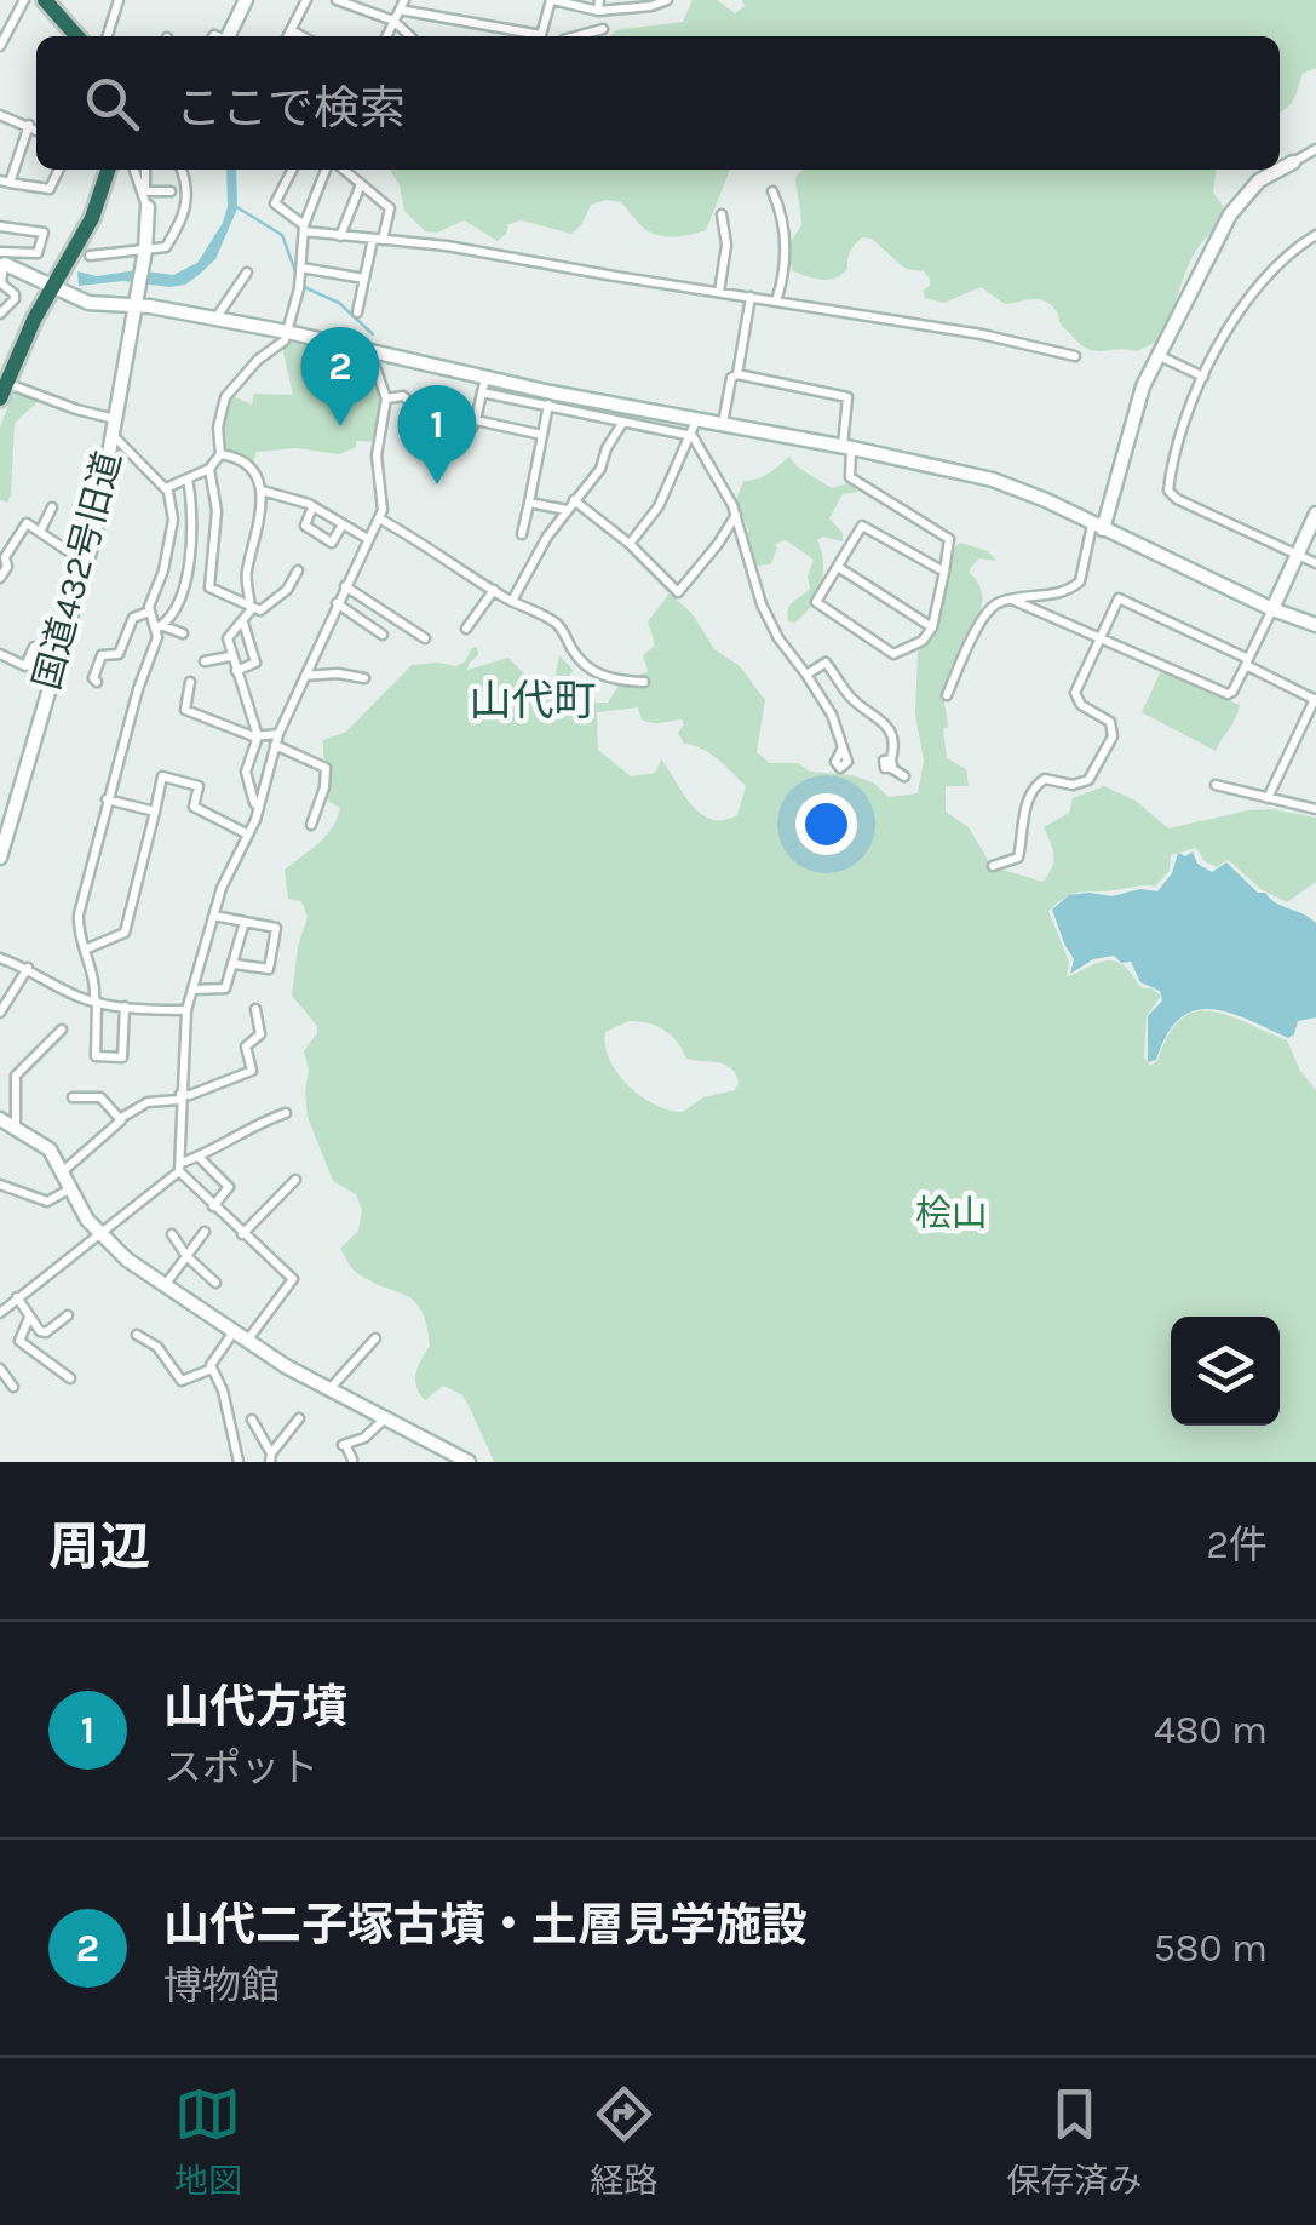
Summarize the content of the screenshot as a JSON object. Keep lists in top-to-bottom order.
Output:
{
  "streets": {
    "street": ["国道432号旧道"]
  },
  "districts": ["山代町"],
  "parks": ["桧山"],
  "page": {
    "search": "ここで検索",
    "pins": ["2", "1"],
    "heading": ["周辺", "2件"],
    "list": [
      {
        "mark": "1",
        "name": "山代方墳",
        "note": "スポット",
        "value": "480 m"
      },
      {
        "mark": "2",
        "name": "山代二子塚古墳・土層見学施設",
        "note": "博物館",
        "value": "580 m"
      }
    ],
    "nav": ["地図", "経路", "保存済み"]
  }
}
